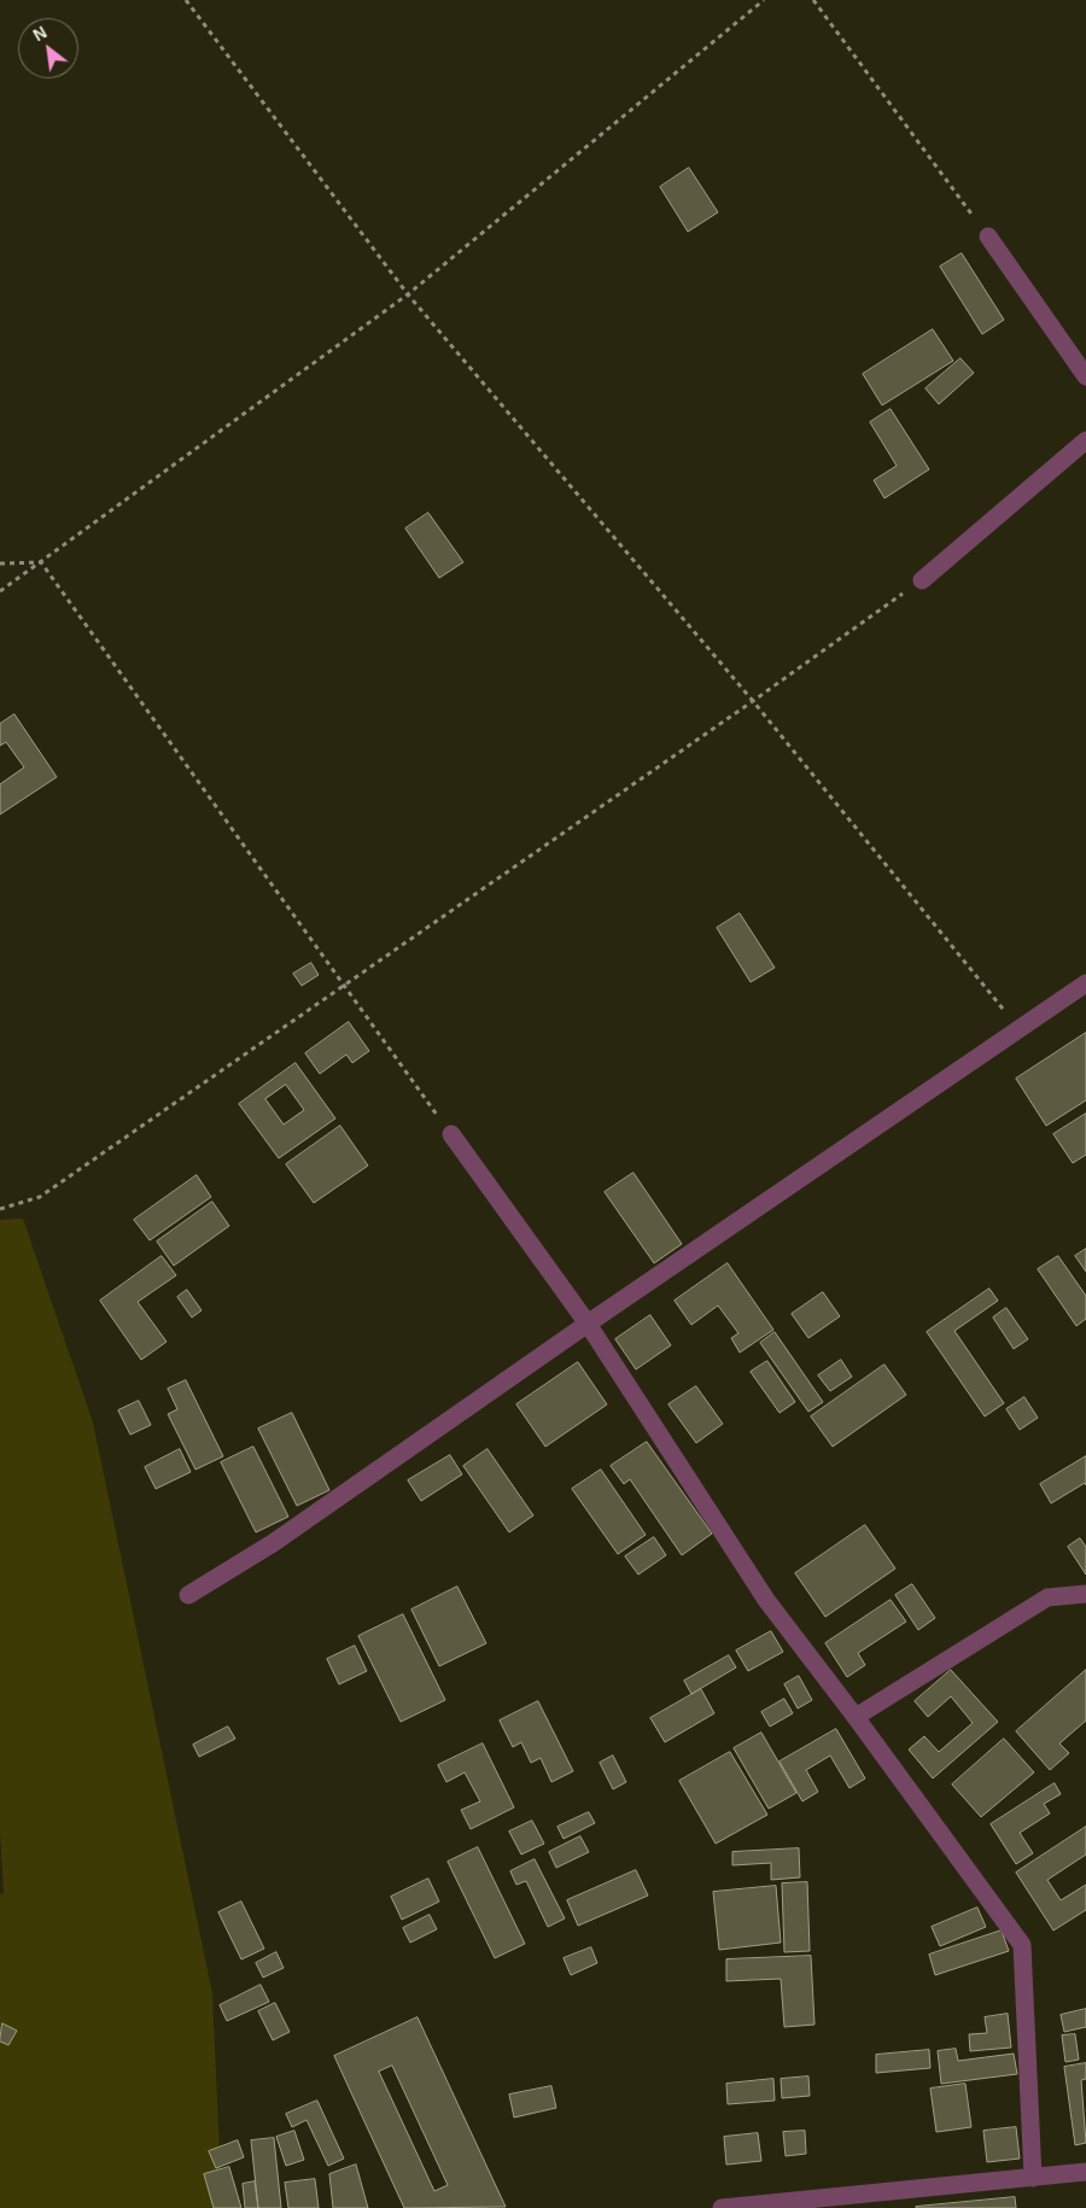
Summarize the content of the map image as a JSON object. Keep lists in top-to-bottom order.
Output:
{
  "north": "top left"
}
